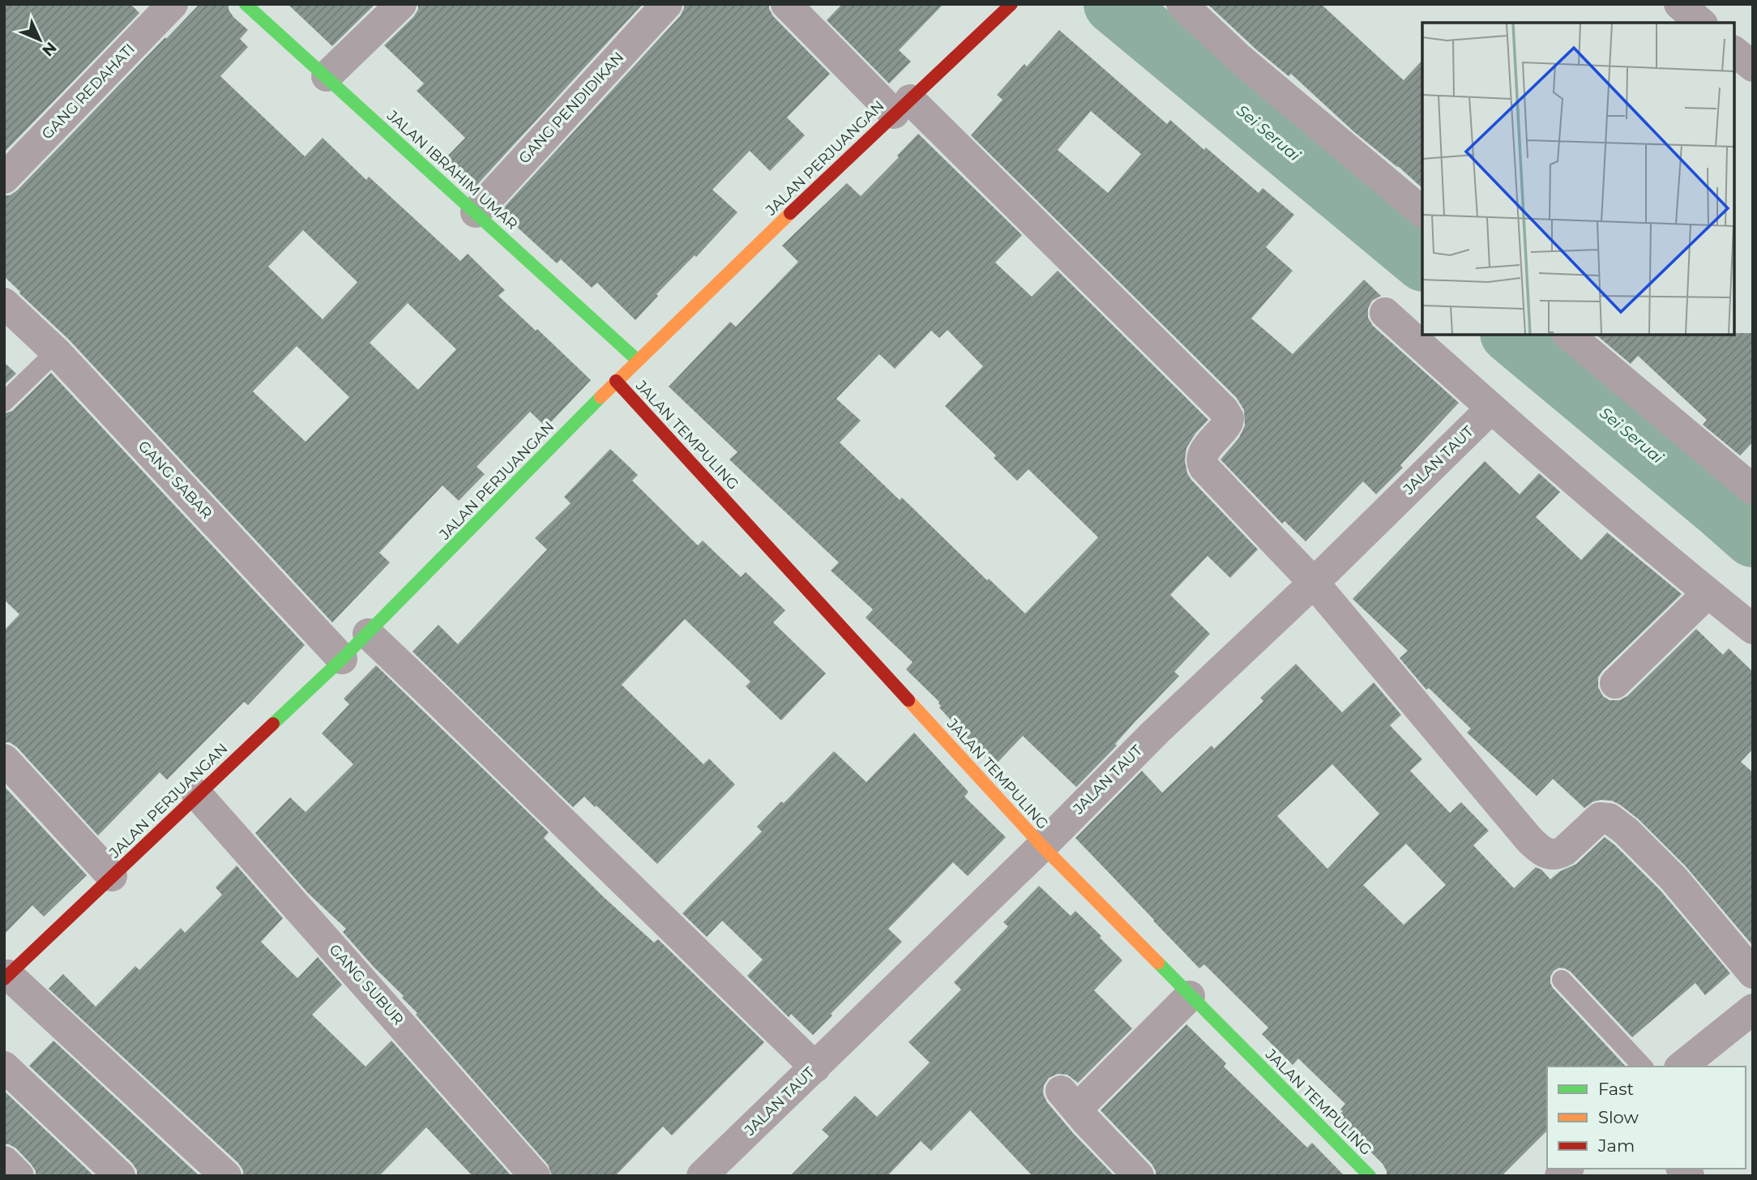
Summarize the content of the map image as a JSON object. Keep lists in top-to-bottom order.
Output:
{
  "streets": {
    "street": [
      "GANG REDAHATI",
      "GANG PENDIDIKAN",
      "JALAN PERJUANGAN",
      "JALAN IBRAHIM UMAR",
      "JALAN TEMPULING",
      "JALAN TAUT",
      "GANG SABAR",
      "GANG SUBUR"
    ]
  },
  "crossings": [
    ["GANG PENDIDIKAN", "JALAN IBRAHIM UMAR"],
    ["JALAN PERJUANGAN", "JALAN IBRAHIM UMAR"],
    ["JALAN PERJUANGAN", "JALAN TEMPULING"],
    ["JALAN PERJUANGAN", "GANG SABAR"],
    ["JALAN PERJUANGAN", "GANG SUBUR"],
    ["JALAN TEMPULING", "JALAN TAUT"]
  ],
  "water": ["Sei Seruai"],
  "legend": ["Fast", "Slow", "Jam"],
  "north": "bottom right"
}
